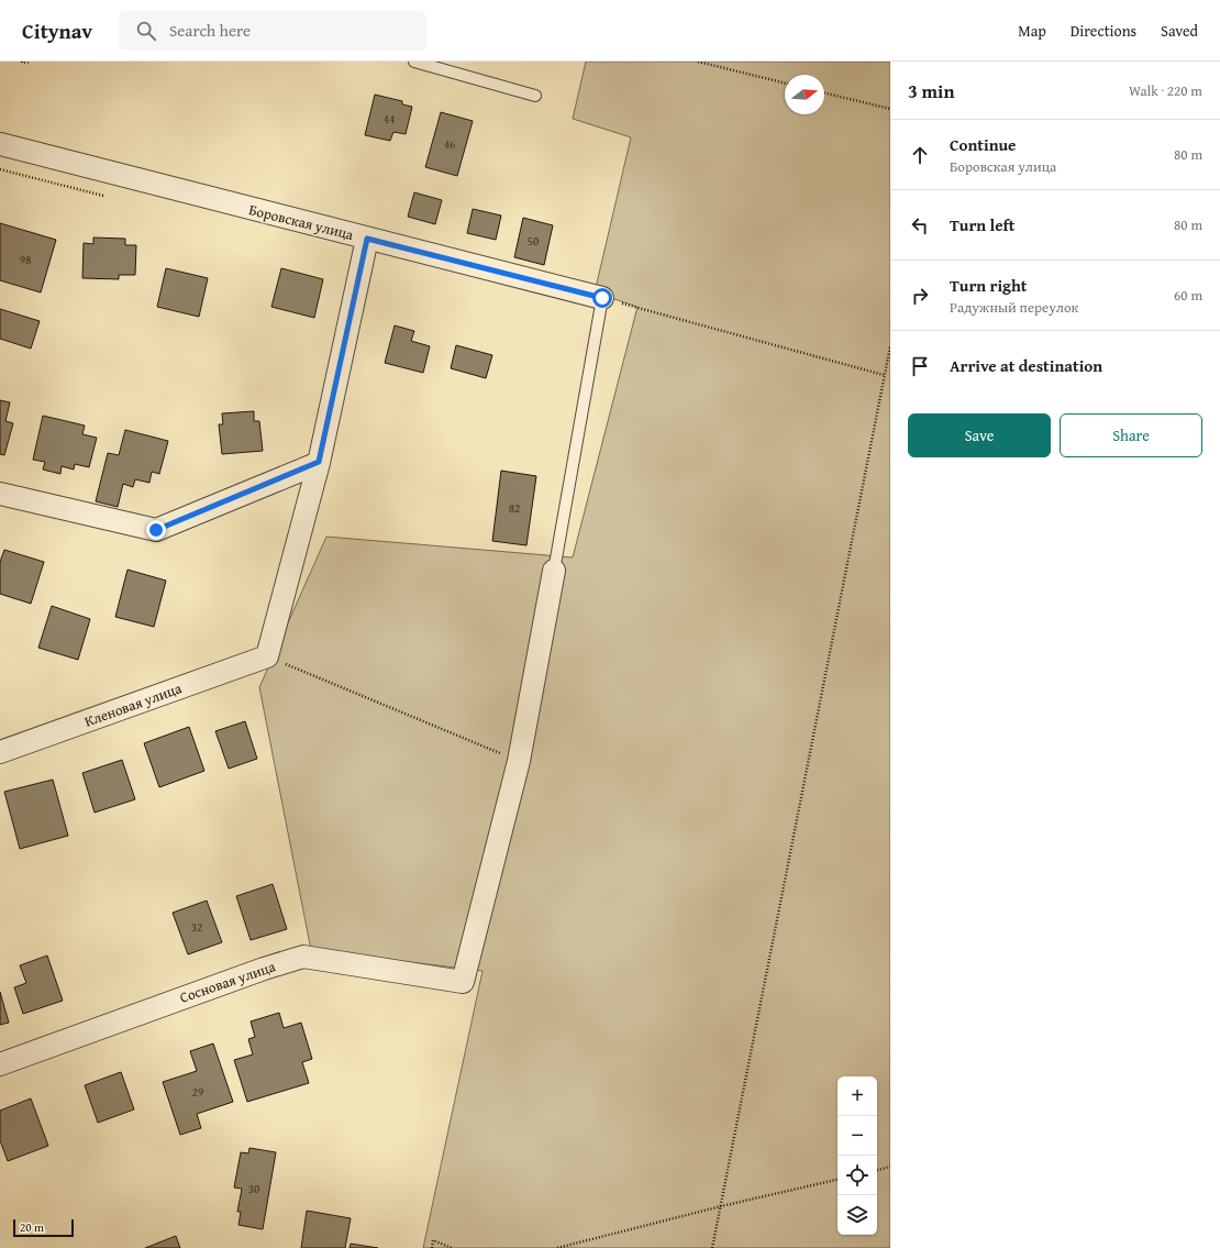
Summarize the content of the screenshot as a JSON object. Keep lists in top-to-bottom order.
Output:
{
  "streets": {
    "street": ["Боровская улица", "Кленовая улица", "Сосновая улица"]
  },
  "house_numbers": [
    "44",
    "46",
    "50",
    "98",
    "82",
    "32",
    "29",
    "30"
  ],
  "scale_bar": "20 m",
  "north": "right",
  "page": {
    "header": "Citynav",
    "search": "Search here",
    "nav": ["Map", "Directions", "Saved"],
    "heading": ["3 min", "Walk · 220 m"],
    "list": [
      ["Continue", "Боровская улица", "80 m"],
      ["Turn left", "80 m"],
      ["Turn right", "Радужный переулок", "60 m"],
      "Arrive at destination"
    ],
    "buttons": ["Save", "Share"],
    "map_buttons": ["+", "−"],
    "scale": "20 m"
  }
}
